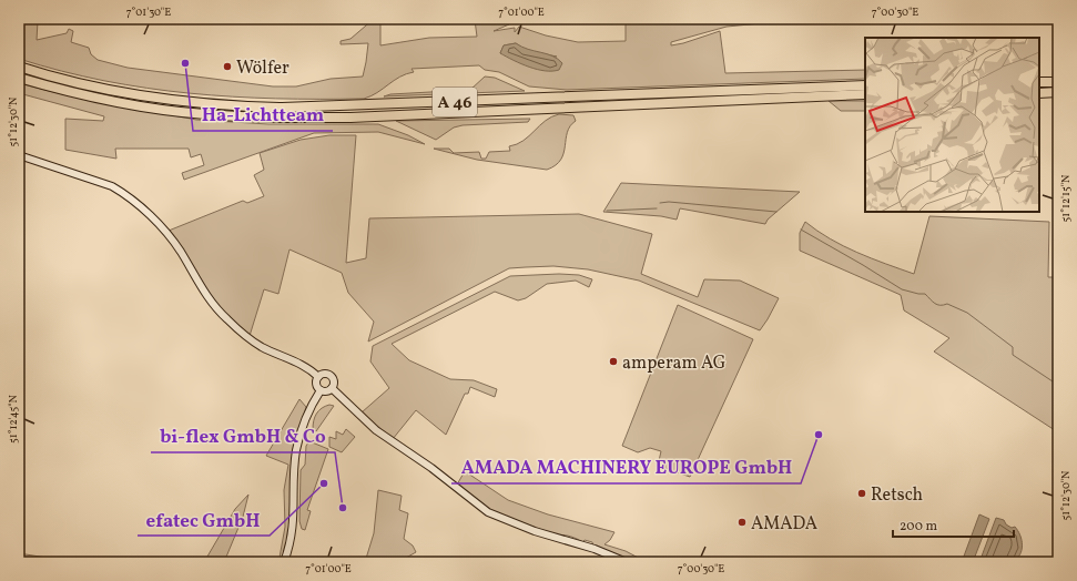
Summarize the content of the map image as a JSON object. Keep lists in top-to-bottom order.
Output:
{
  "streets": {
    "highway": ["A 46"]
  },
  "places": [
    "Ha-Lichtteam",
    "Wölfer",
    "amperam AG",
    "AMADA MACHINERY EUROPE GmbH",
    "efatec GmbH",
    "Retsch",
    "bi-flex GmbH & Co",
    "AMADA"
  ],
  "scale_bar": "200 m",
  "coordinates": [
    "7°01'30\"E",
    "7°01'00\"E",
    "7°00'30\"E",
    "51°12'30\"N",
    "51°12'15\"N",
    "51°12'45\"N"
  ]
}
